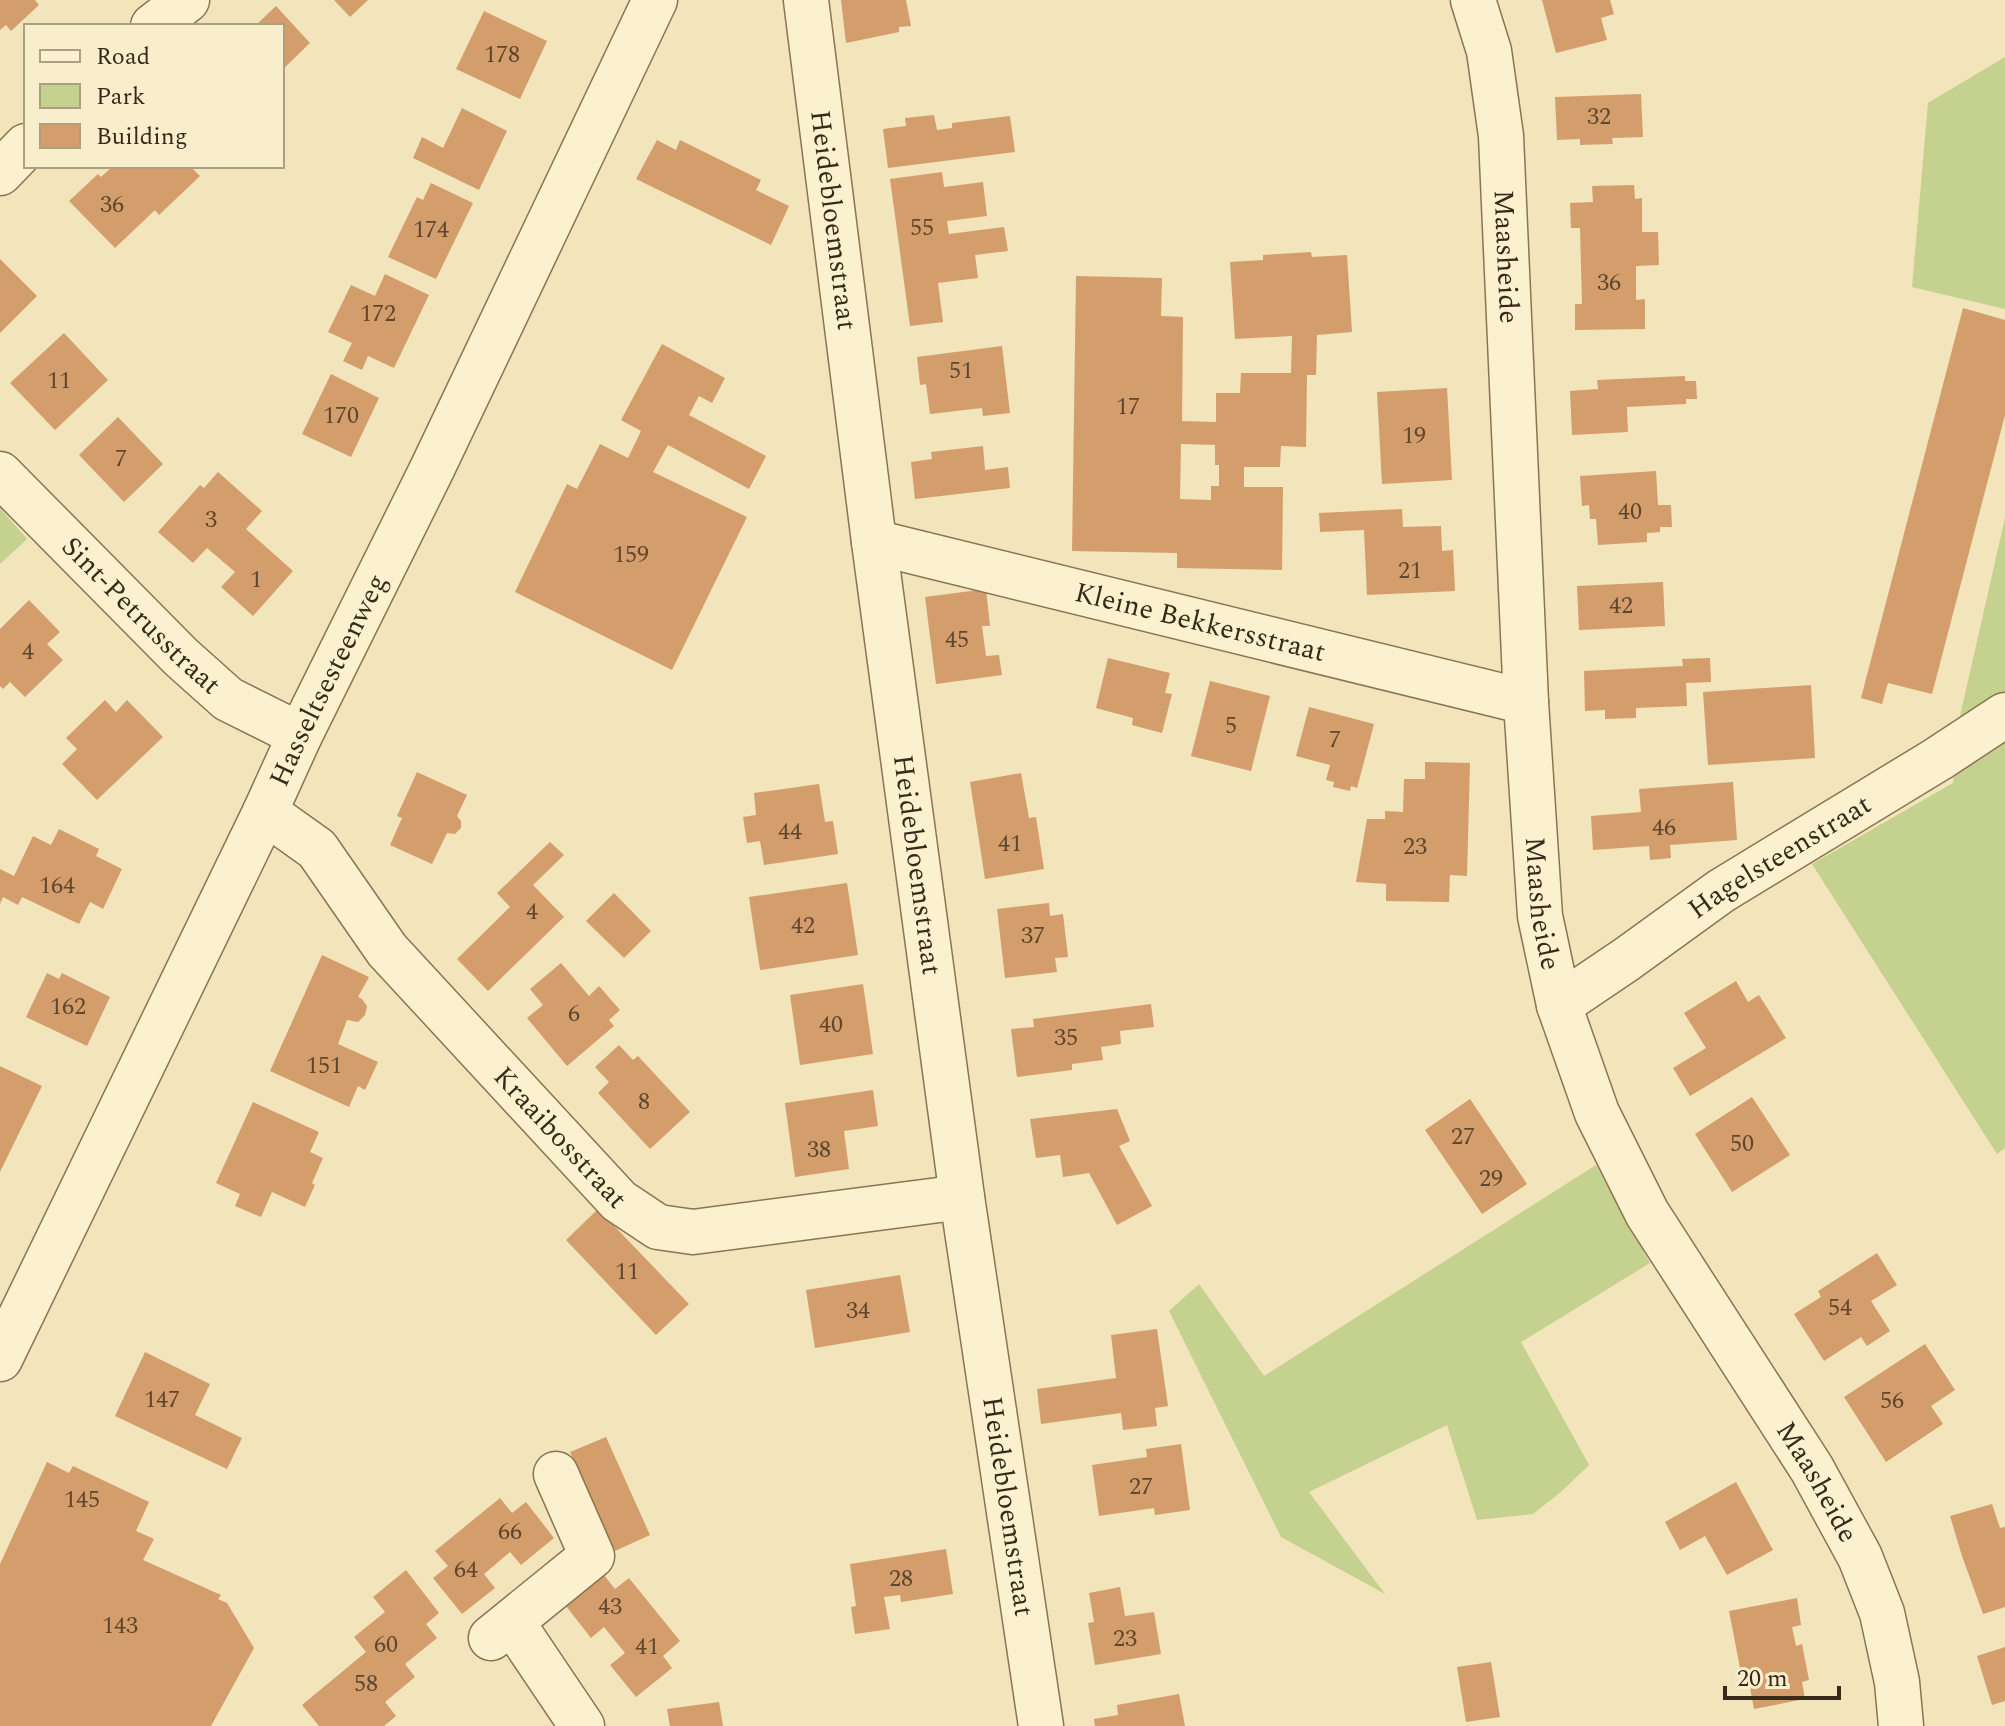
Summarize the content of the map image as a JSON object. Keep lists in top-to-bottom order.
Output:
{
  "streets": {
    "street": [
      "Heidebloemstraat",
      "Maasheide",
      "Sint-Petrusstraat",
      "Kleine Bekkersstraat",
      "Hasseltsesteenweg",
      "Hagelsteenstraat",
      "Kraaibosstraat"
    ]
  },
  "crossings": [
    ["Heidebloemstraat", "Kleine Bekkersstraat"],
    ["Heidebloemstraat", "Kraaibosstraat"],
    ["Maasheide", "Kleine Bekkersstraat"],
    ["Maasheide", "Hagelsteenstraat"],
    ["Sint-Petrusstraat", "Hasseltsesteenweg"],
    ["Hasseltsesteenweg", "Kraaibosstraat"]
  ],
  "house_numbers": [
    "178",
    "32",
    "36",
    "55",
    "174",
    "36",
    "172",
    "51",
    "11",
    "17",
    "170",
    "19",
    "7",
    "40",
    "3",
    "159",
    "21",
    "1",
    "42",
    "45",
    "4",
    "5",
    "7",
    "46",
    "44",
    "41",
    "23",
    "164",
    "4",
    "42",
    "37",
    "162",
    "6",
    "40",
    "35",
    "151",
    "8",
    "27",
    "50",
    "38",
    "29",
    "11",
    "54",
    "34",
    "147",
    "56",
    "27",
    "145",
    "66",
    "64",
    "28",
    "43",
    "143",
    "23",
    "60",
    "41",
    "58"
  ],
  "legend": ["Road", "Park", "Building"],
  "scale_bar": "20 m"
}
